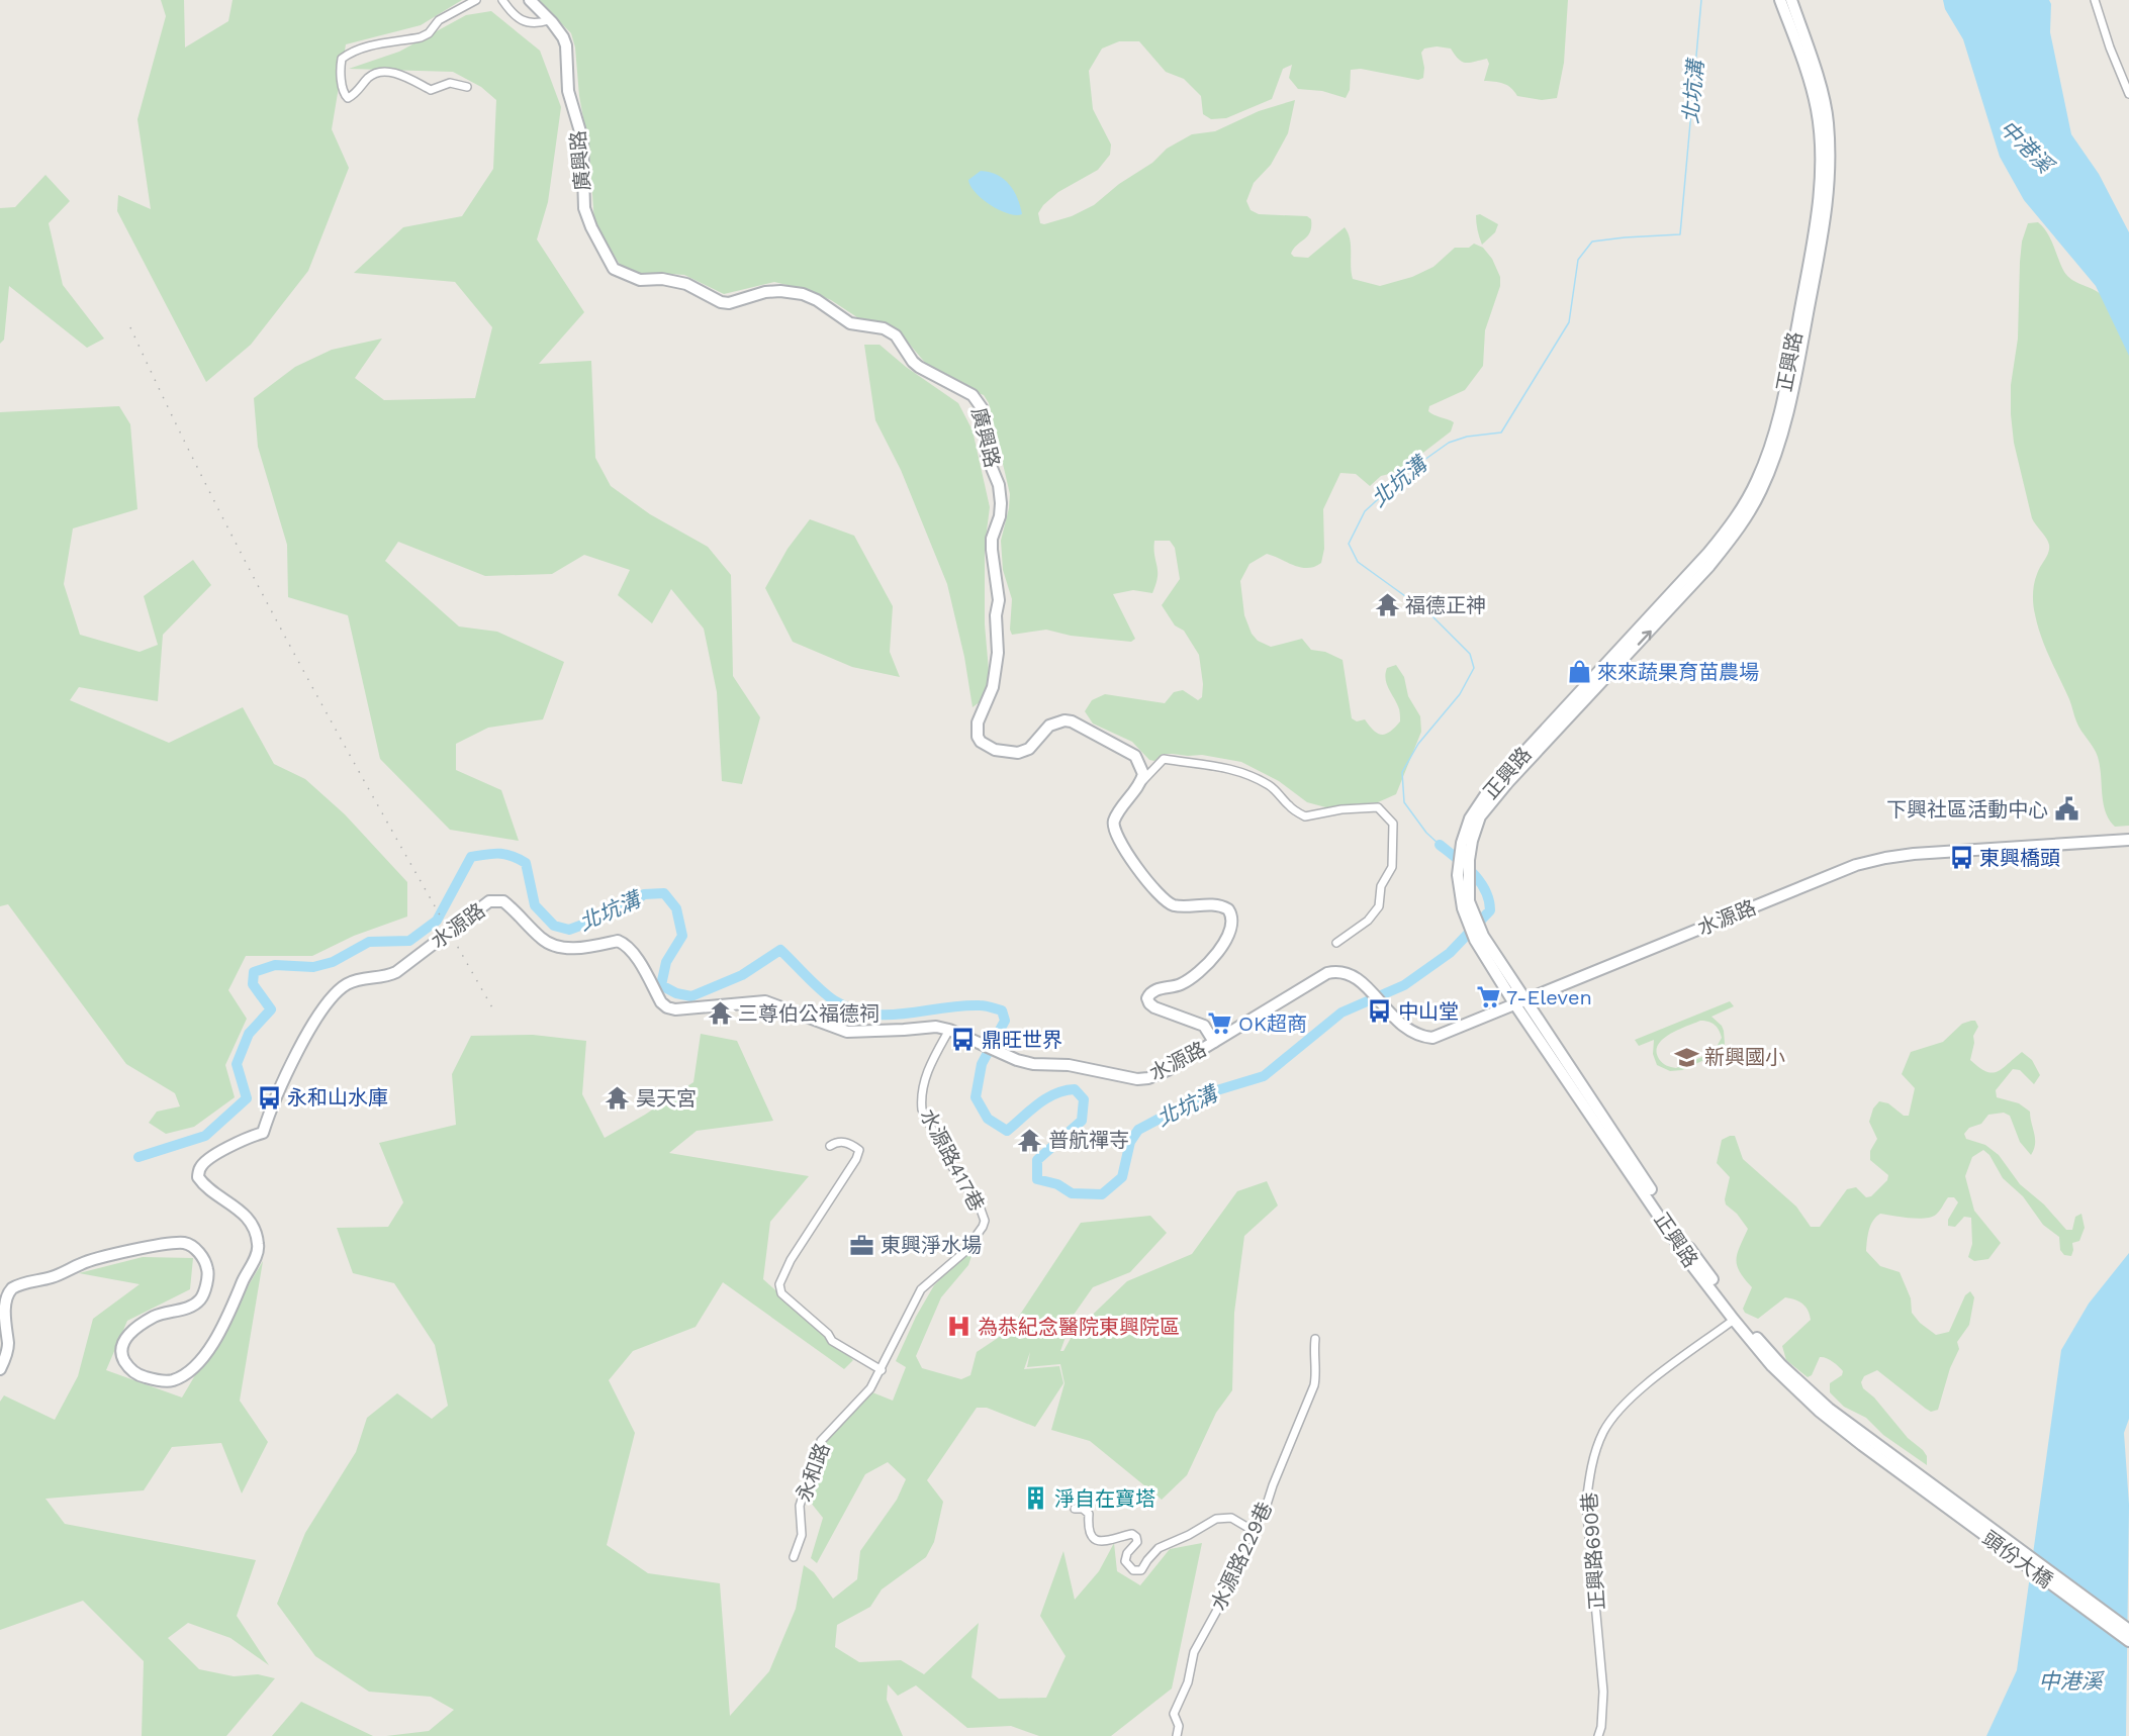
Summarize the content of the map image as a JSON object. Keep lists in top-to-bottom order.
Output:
{
  "streets": {
    "street": [
      "廣興路",
      "正興路",
      "水源路",
      "水源路417巷",
      "永和路",
      "正興路690巷",
      "水源路229巷",
      "頭份大橋"
    ]
  },
  "crossings": [
    ["正興路", "水源路"],
    ["正興路", "正興路690巷"],
    ["正興路", "頭份大橋"],
    ["水源路", "水源路417巷"],
    ["水源路417巷", "永和路"]
  ],
  "water": ["北坑溝", "中港溪"],
  "places": {
    "temple": [
      "福德正神",
      "三尊伯公福德祠",
      "昊天宮",
      "普航禪寺"
    ],
    "shop": ["來來蔬果育苗農場"],
    "public building": ["下興社區活動中心"],
    "bus stop": [
      "東興橋頭",
      "中山堂",
      "鼎旺世界",
      "永和山水庫"
    ],
    "supermarket": ["7-Eleven", "OK超商"],
    "school or university": ["新興國小"],
    "office": ["東興淨水場"],
    "hospital": ["為恭紀念醫院東興院區"],
    "building": ["淨自在寶塔"]
  }
}
